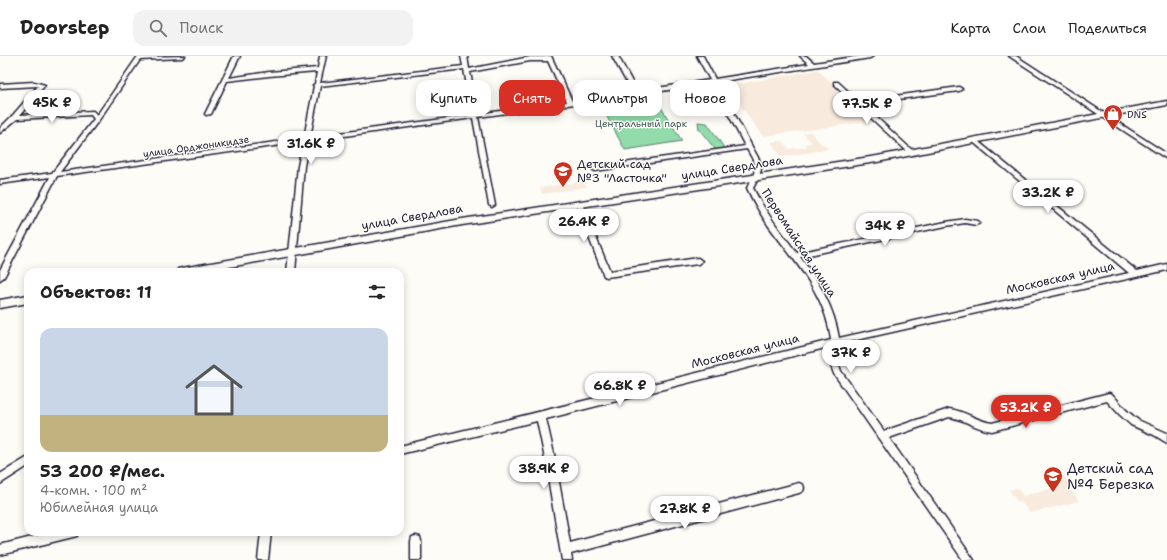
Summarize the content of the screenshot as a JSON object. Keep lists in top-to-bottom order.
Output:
{
  "streets": {
    "street": [
      "улица Орджоникидзе",
      "улица Свердлова",
      "Первомайская улица",
      "Московская улица"
    ]
  },
  "crossings": [
    ["улица Свердлова", "Первомайская улица"],
    ["Первомайская улица", "Московская улица"]
  ],
  "parks": ["Центральный парк"],
  "places": {
    "shop": ["DNS"],
    "school or university": ["Детский сад №3 \"Ласточка\"", "Детский сад №4 Березка"]
  },
  "page": {
    "header": "Doorstep",
    "search": "Поиск",
    "nav": ["Карта", "Слои", "Поделиться"],
    "chip": [
      "Купить",
      "Снять",
      "Фильтры",
      "Новое"
    ],
    "price": [
      "45K ₽",
      "77.5K ₽",
      "31.6K ₽",
      "33.2K ₽",
      "26.4K ₽",
      "34K ₽",
      "37K ₽",
      "66.8K ₽",
      "53.2K ₽",
      "38.9K ₽",
      "27.8K ₽"
    ],
    "heading": "Объектов: 11",
    "list": [
      {
        "name": "53 200 ₽/мес.",
        "note": "4-комн. · 100 m² · Юбилейная улица"
      }
    ]
  }
}
